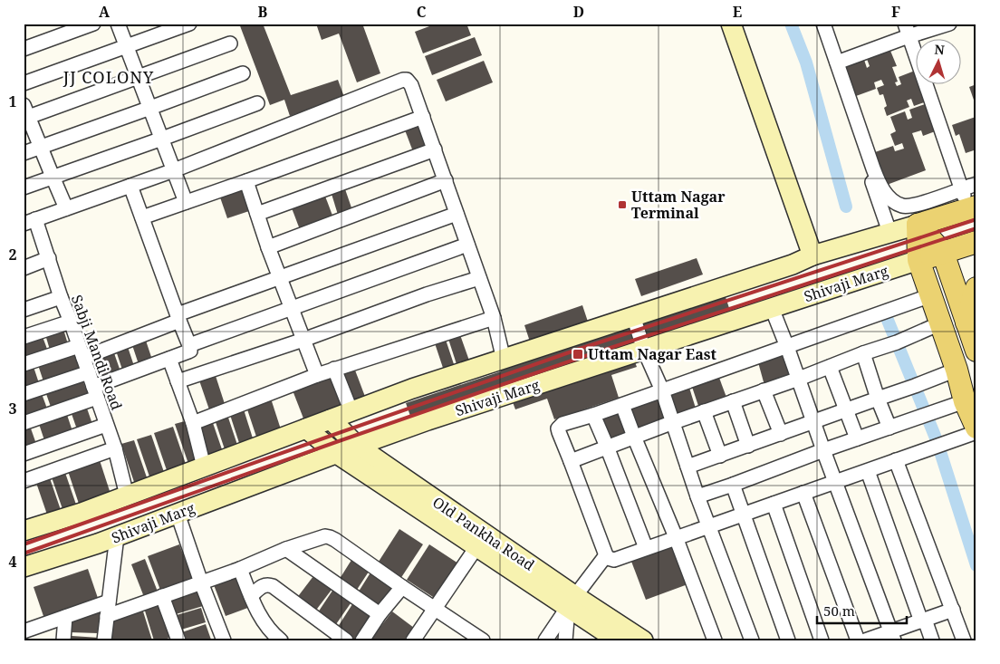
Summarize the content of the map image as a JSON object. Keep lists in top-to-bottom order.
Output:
{
  "streets": {
    "main road": ["Shivaji Marg", "Old Pankha Road"],
    "street": ["Sabji Mandi Road"]
  },
  "crossings": [
    ["Shivaji Marg", "Old Pankha Road"]
  ],
  "districts": ["JJ COLONY"],
  "places": {
    "transit": ["Uttam Nagar Terminal", "Uttam Nagar East"]
  },
  "scale_bar": "50 m",
  "north": "top",
  "grid": {
    "columns": [
      "A",
      "B",
      "C",
      "D",
      "E",
      "F"
    ],
    "rows": [
      "1",
      "2",
      "3",
      "4"
    ]
  }
}
